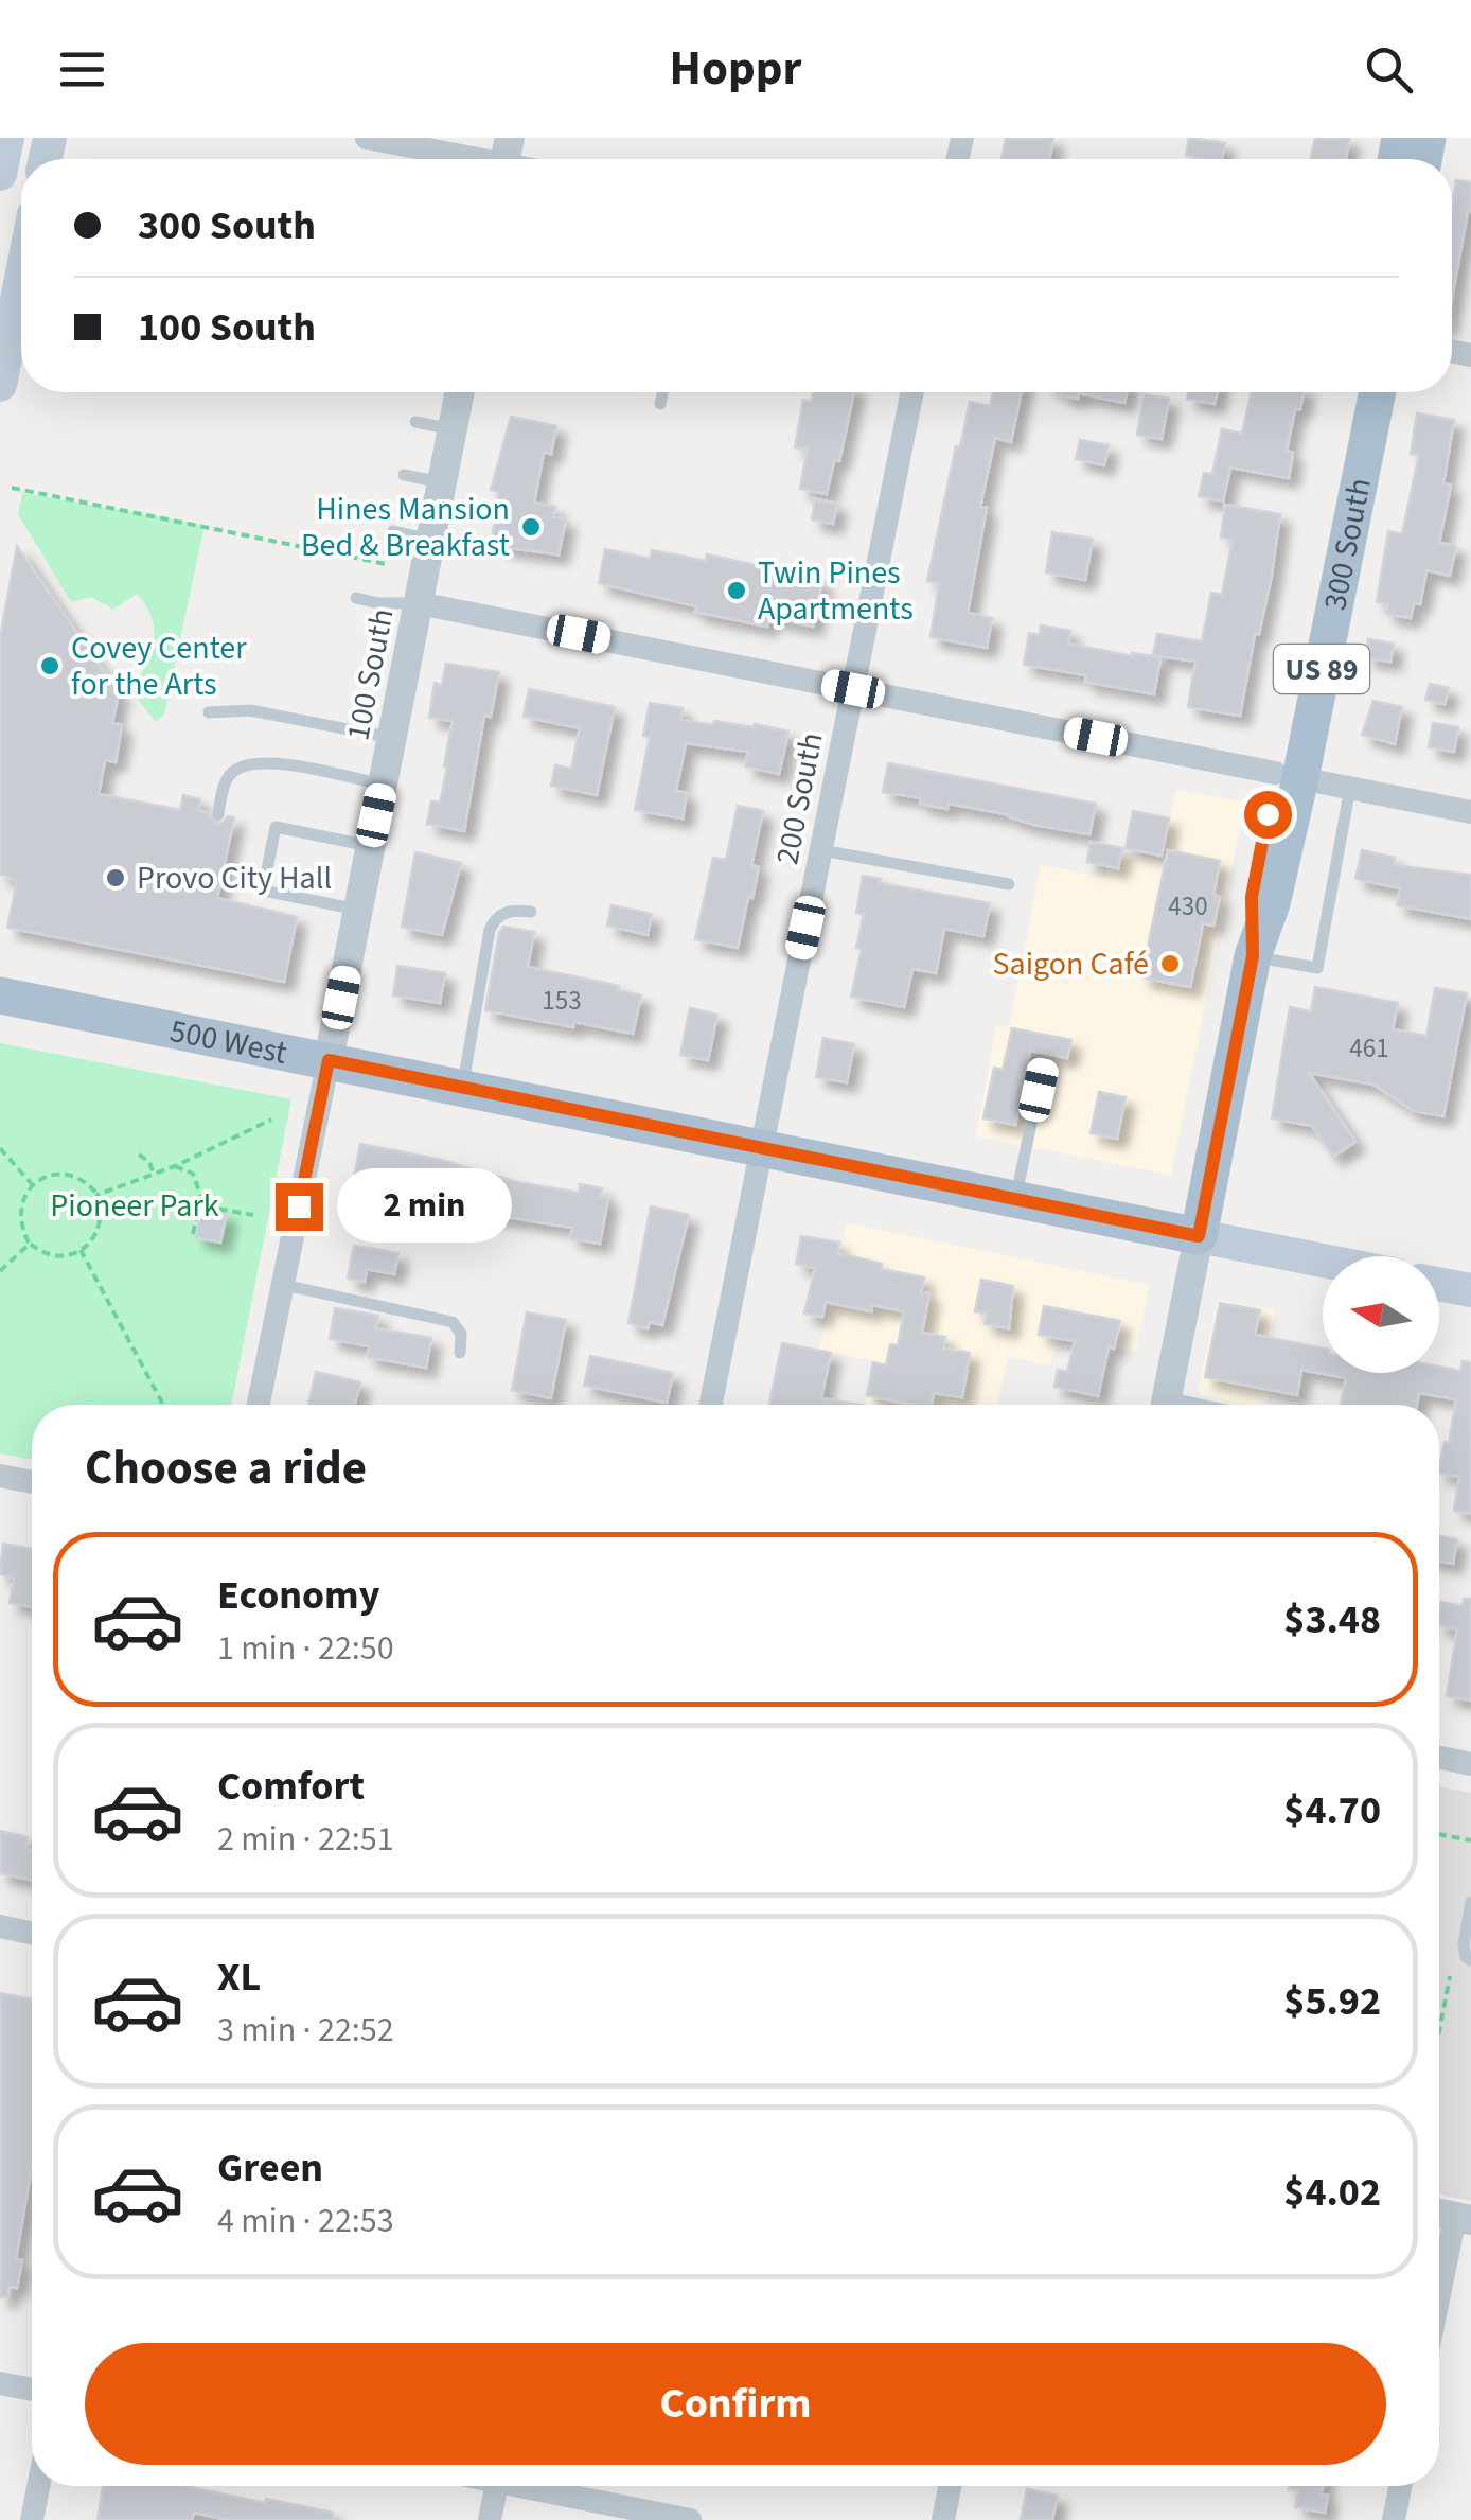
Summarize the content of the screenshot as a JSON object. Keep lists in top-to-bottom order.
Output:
{
  "streets": {
    "main road": ["300 South", "US 89", "500 West"],
    "street": ["100 South", "200 South"]
  },
  "crossings": [
    ["300 South", "500 West"],
    ["100 South", "500 West"],
    ["200 South", "500 West"]
  ],
  "parks": ["Pioneer Park"],
  "places": [
    "Hines Mansion Bed & Breakfast",
    "Twin Pines Apartments",
    "Covey Center for the Arts",
    "Provo City Hall",
    "Saigon Café"
  ],
  "house_numbers": ["430", "153", "461"],
  "north": "left",
  "page": {
    "header": "Hoppr",
    "banner": ["300 South", "100 South"],
    "bubble": "2 min",
    "heading": "Choose a ride",
    "list": [
      {
        "name": "Economy",
        "note": "1 min · 22:50",
        "value": "$3.48"
      },
      {
        "name": "Comfort",
        "note": "2 min · 22:51",
        "value": "$4.70"
      },
      {
        "name": "XL",
        "note": "3 min · 22:52",
        "value": "$5.92"
      },
      {
        "name": "Green",
        "note": "4 min · 22:53",
        "value": "$4.02"
      }
    ],
    "buttons": "Confirm"
  }
}
